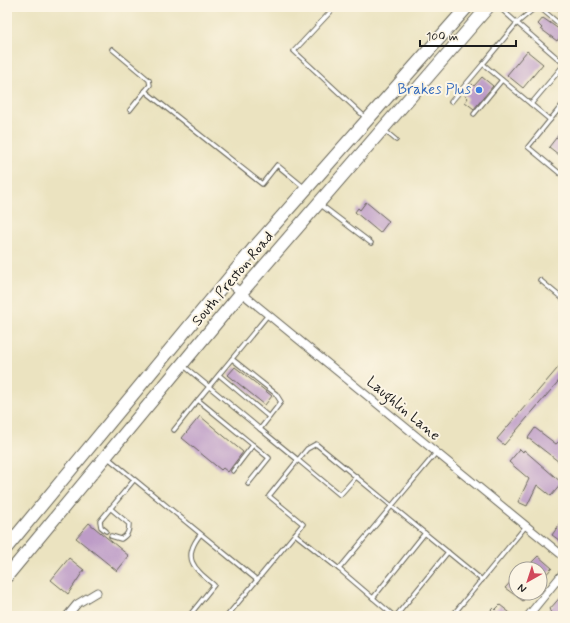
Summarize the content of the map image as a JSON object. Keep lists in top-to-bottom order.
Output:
{
  "streets": {
    "main road": ["South Preston Road"],
    "street": ["Laughlin Lane"]
  },
  "crossings": [
    ["South Preston Road", "Laughlin Lane"]
  ],
  "places": ["Brakes Plus"],
  "scale_bar": "100 m",
  "north": "bottom left"
}
